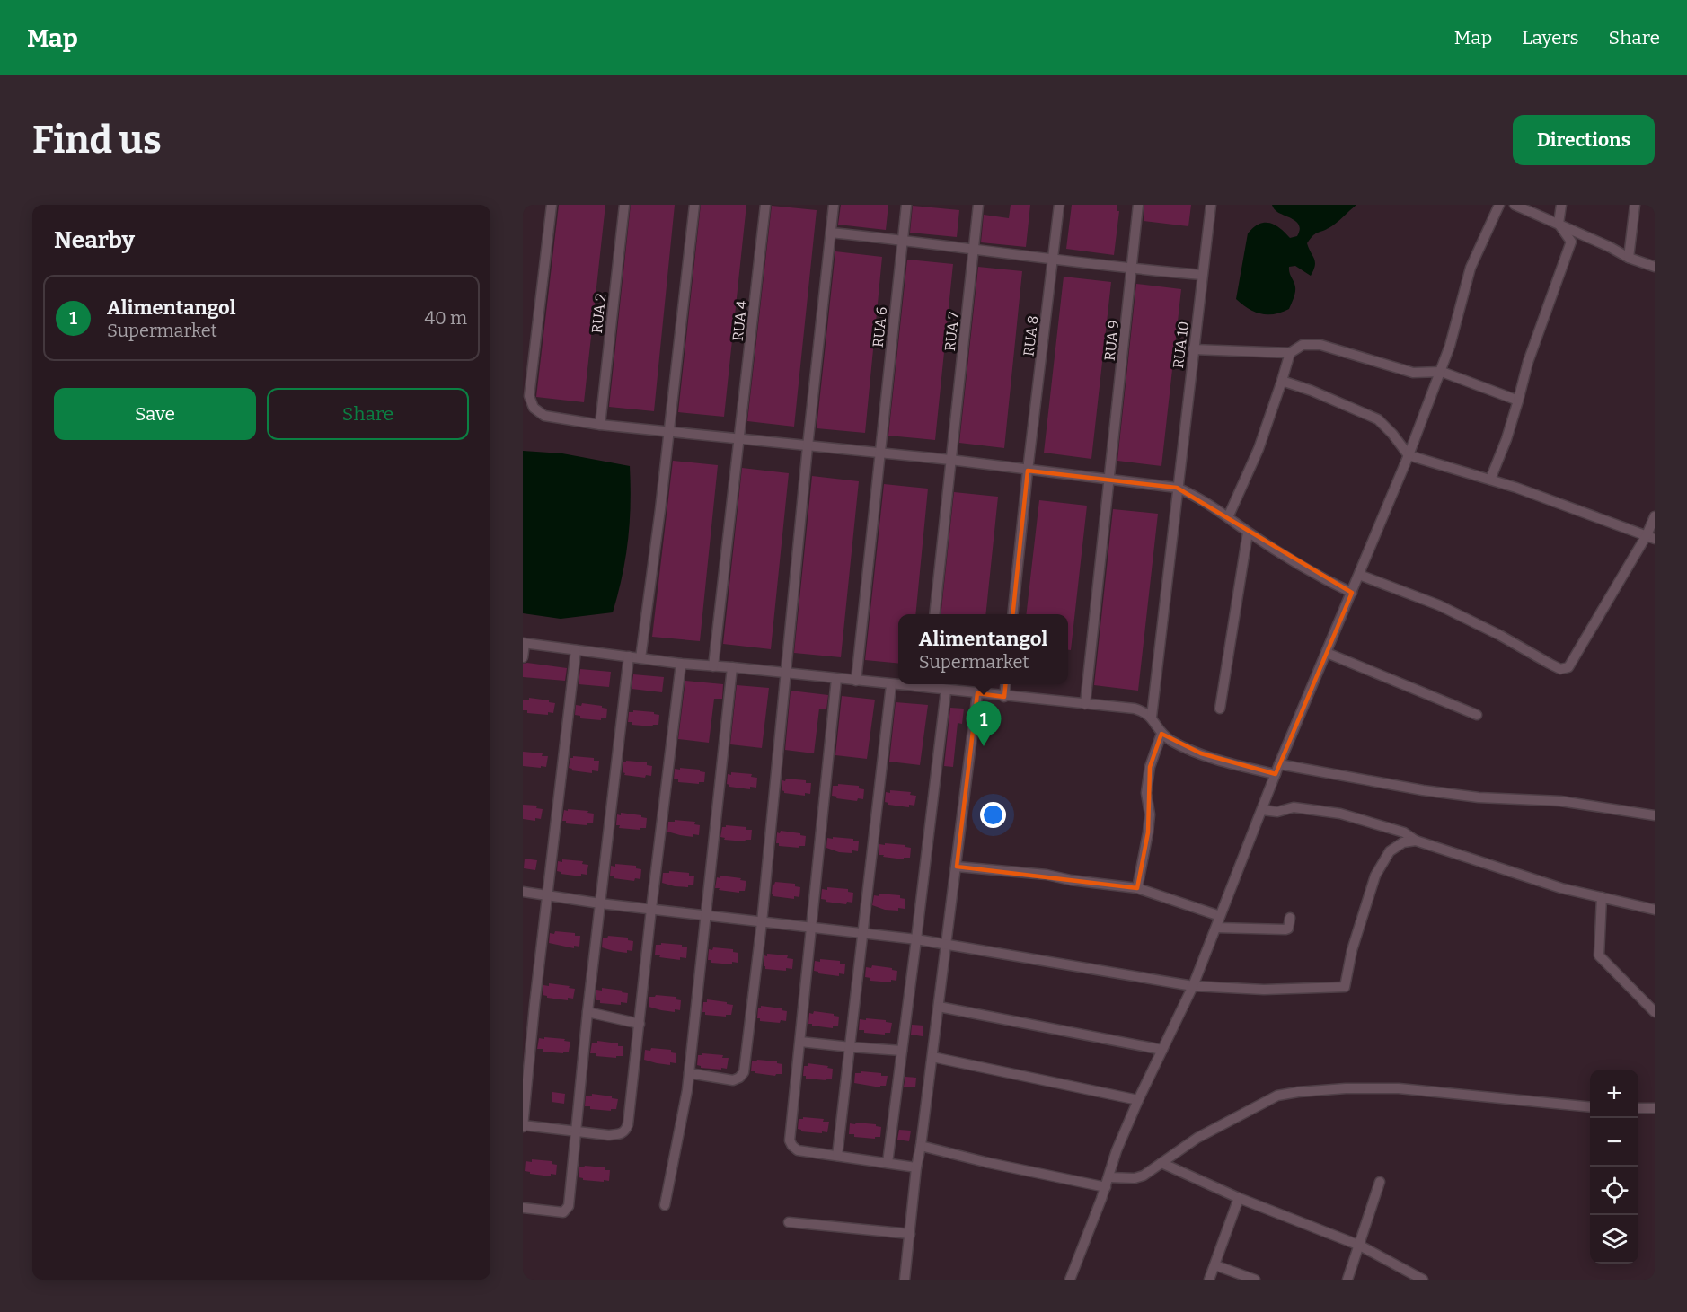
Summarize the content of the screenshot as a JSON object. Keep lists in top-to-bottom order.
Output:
{
  "streets": {
    "street": [
      "RUA 2",
      "RUA 4",
      "RUA 6",
      "RUA 7",
      "RUA 8",
      "RUA 9",
      "RUA 10"
    ]
  },
  "page": {
    "header": "Map",
    "nav": ["Map", "Layers", "Share"],
    "buttons": [
      "Directions",
      ["Save", "Share"]
    ],
    "title": "Find us",
    "heading": "Nearby",
    "list": [
      {
        "mark": "1",
        "name": "Alimentangol",
        "note": "Supermarket",
        "value": "40 m"
      }
    ],
    "popup": ["Alimentangol", "Supermarket"],
    "pins": "1",
    "map_buttons": ["+", "−"]
  }
}
